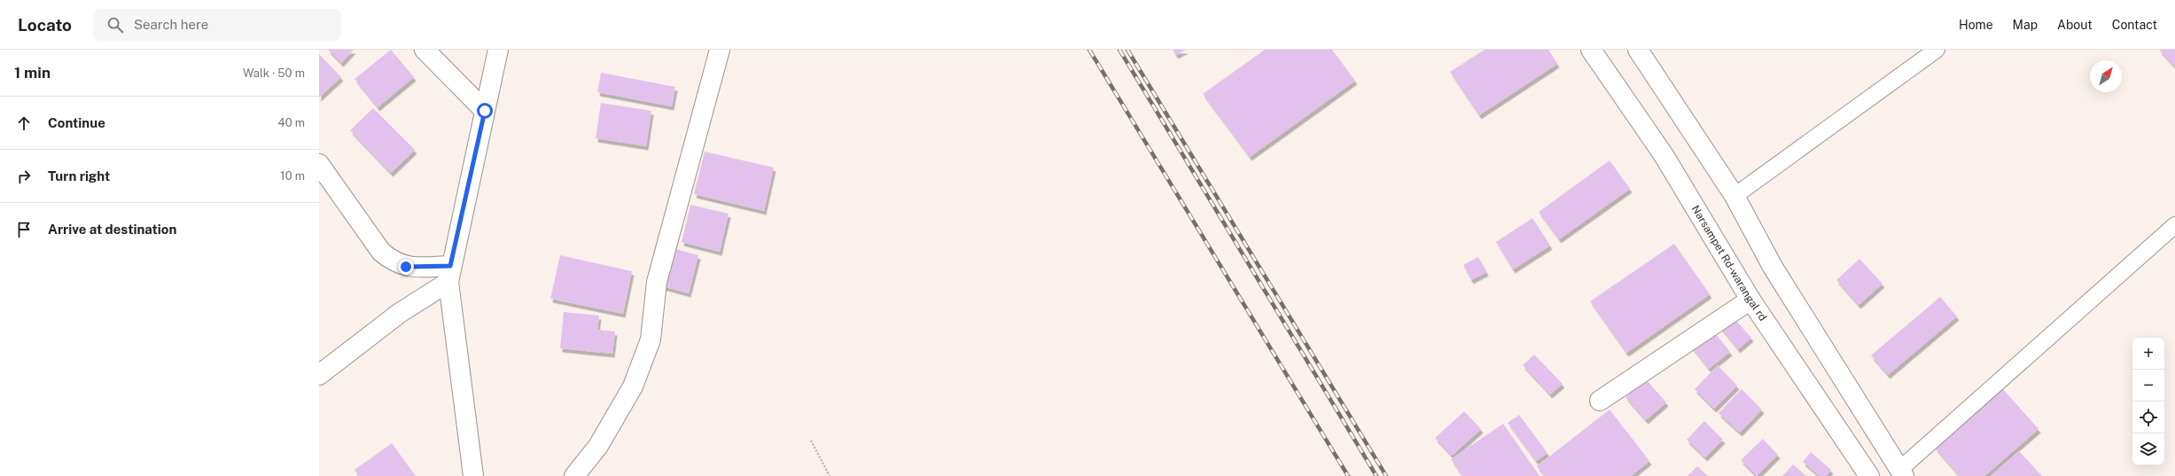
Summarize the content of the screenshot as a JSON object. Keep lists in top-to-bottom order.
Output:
{
  "streets": {
    "street": ["Narsampet Rd-warangal rd"]
  },
  "north": "top right",
  "page": {
    "header": "Locato",
    "search": "Search here",
    "nav": [
      "Home",
      "Map",
      "About",
      "Contact"
    ],
    "heading": ["1 min", "Walk · 50 m"],
    "list": [
      ["Continue", "40 m"],
      ["Turn right", "10 m"],
      "Arrive at destination"
    ],
    "map_buttons": ["+", "−"]
  }
}
